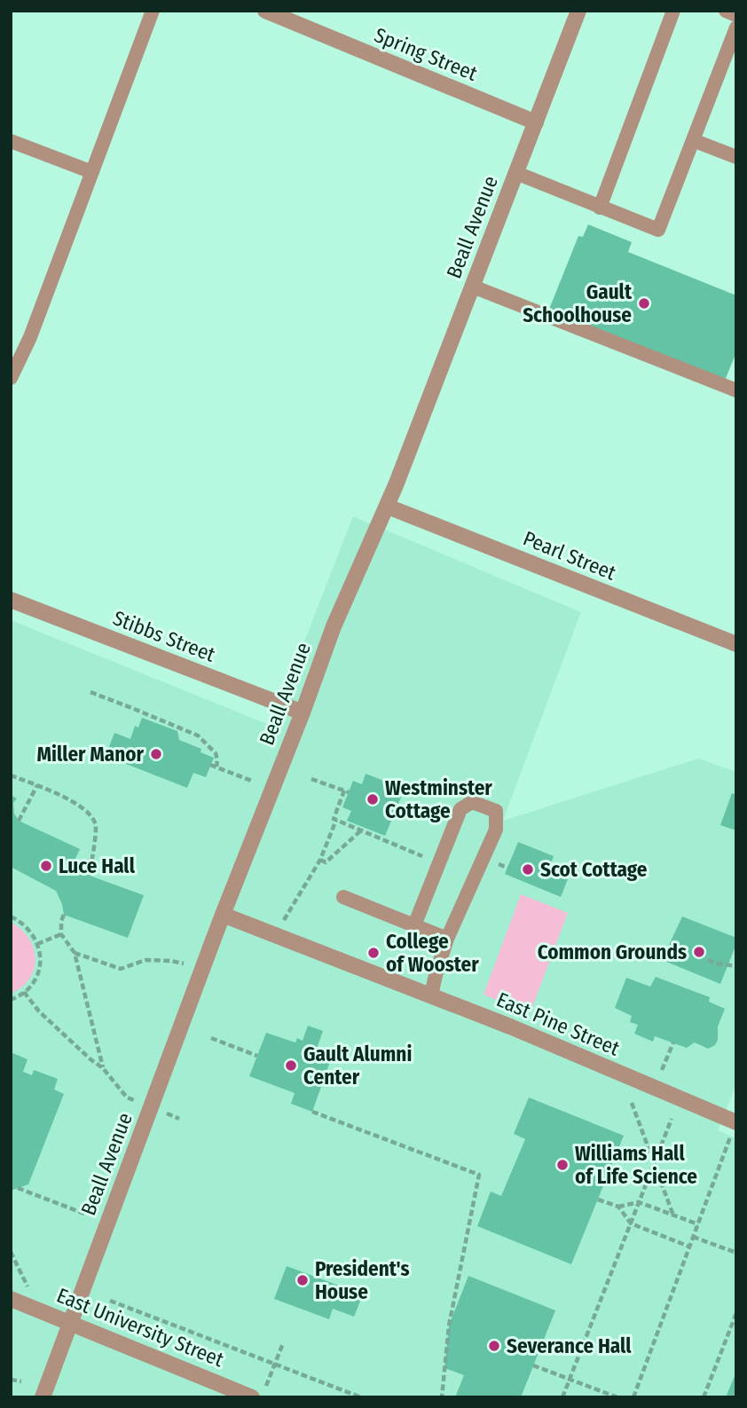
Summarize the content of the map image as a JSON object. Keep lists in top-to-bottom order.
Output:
{
  "streets": {
    "street": [
      "Spring Street",
      "Beall Avenue",
      "Pearl Street",
      "Stibbs Street",
      "East Pine Street",
      "East University Street"
    ]
  },
  "crossings": [
    ["Spring Street", "Beall Avenue"],
    ["Beall Avenue", "Pearl Street"],
    ["Beall Avenue", "Stibbs Street"],
    ["Beall Avenue", "East Pine Street"],
    ["Beall Avenue", "East University Street"]
  ],
  "places": [
    "Gault Schoolhouse",
    "Miller Manor",
    "Westminster Cottage",
    "Luce Hall",
    "Scot Cottage",
    "Common Grounds",
    "College of Wooster",
    "Gault Alumni Center",
    "Williams Hall of Life Science",
    "President's House",
    "Severance Hall"
  ]
}
